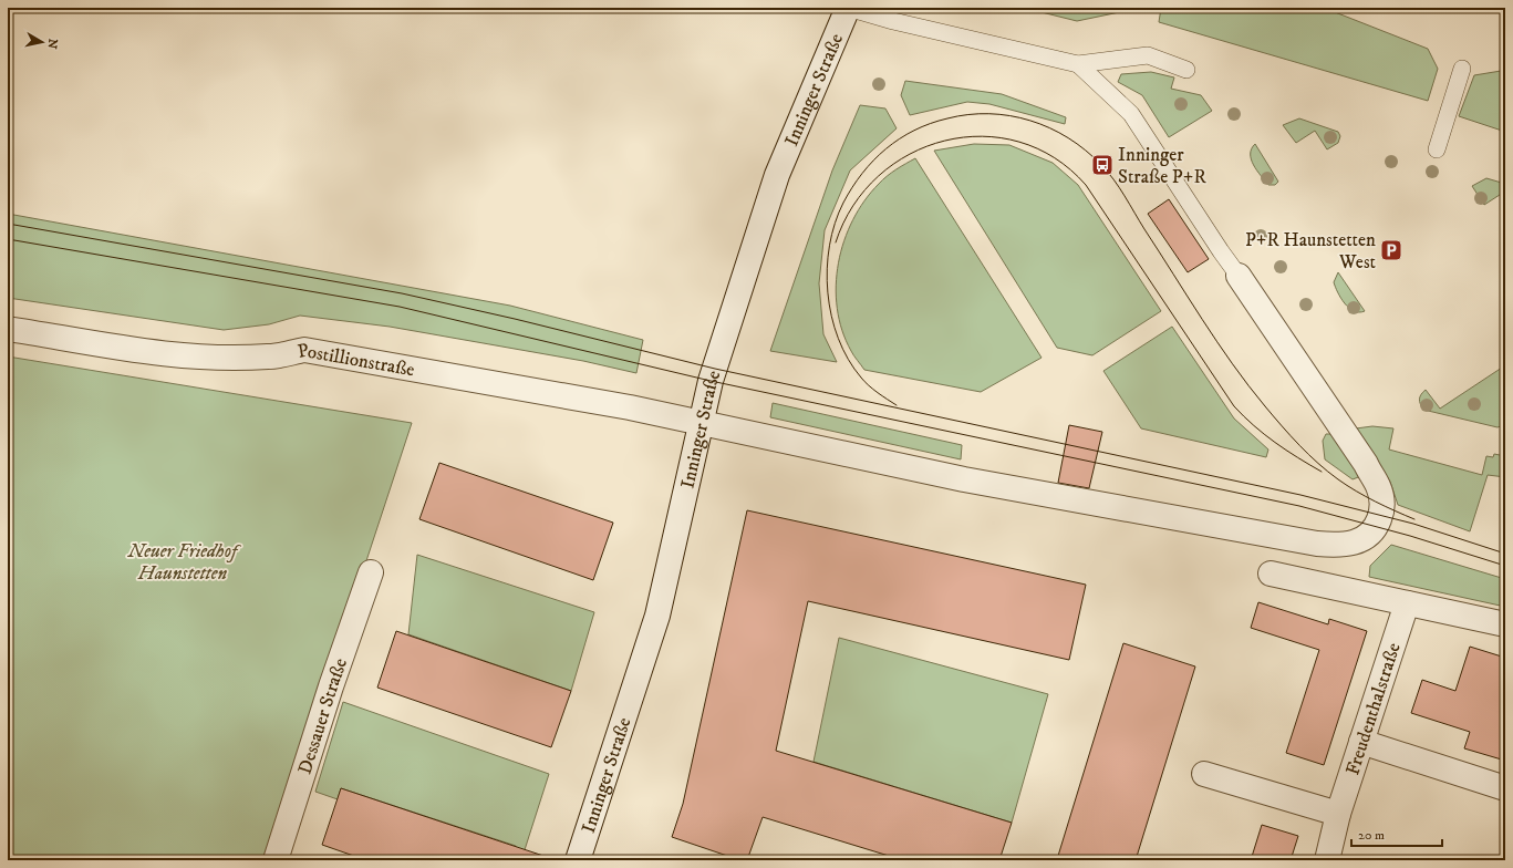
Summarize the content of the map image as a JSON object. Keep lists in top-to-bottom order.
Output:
{
  "streets": {
    "street": [
      "Inninger Straße",
      "Postillionstraße",
      "Freudenthalstraße",
      "Dessauer Straße"
    ]
  },
  "crossings": [
    ["Inninger Straße", "Postillionstraße"]
  ],
  "parks": ["Neuer Friedhof Haunstetten"],
  "places": {
    "bus stop": ["Inninger Straße P+R"],
    "parking": ["P+R Haunstetten West"]
  },
  "scale_bar": "20 m",
  "north": "right"
}
